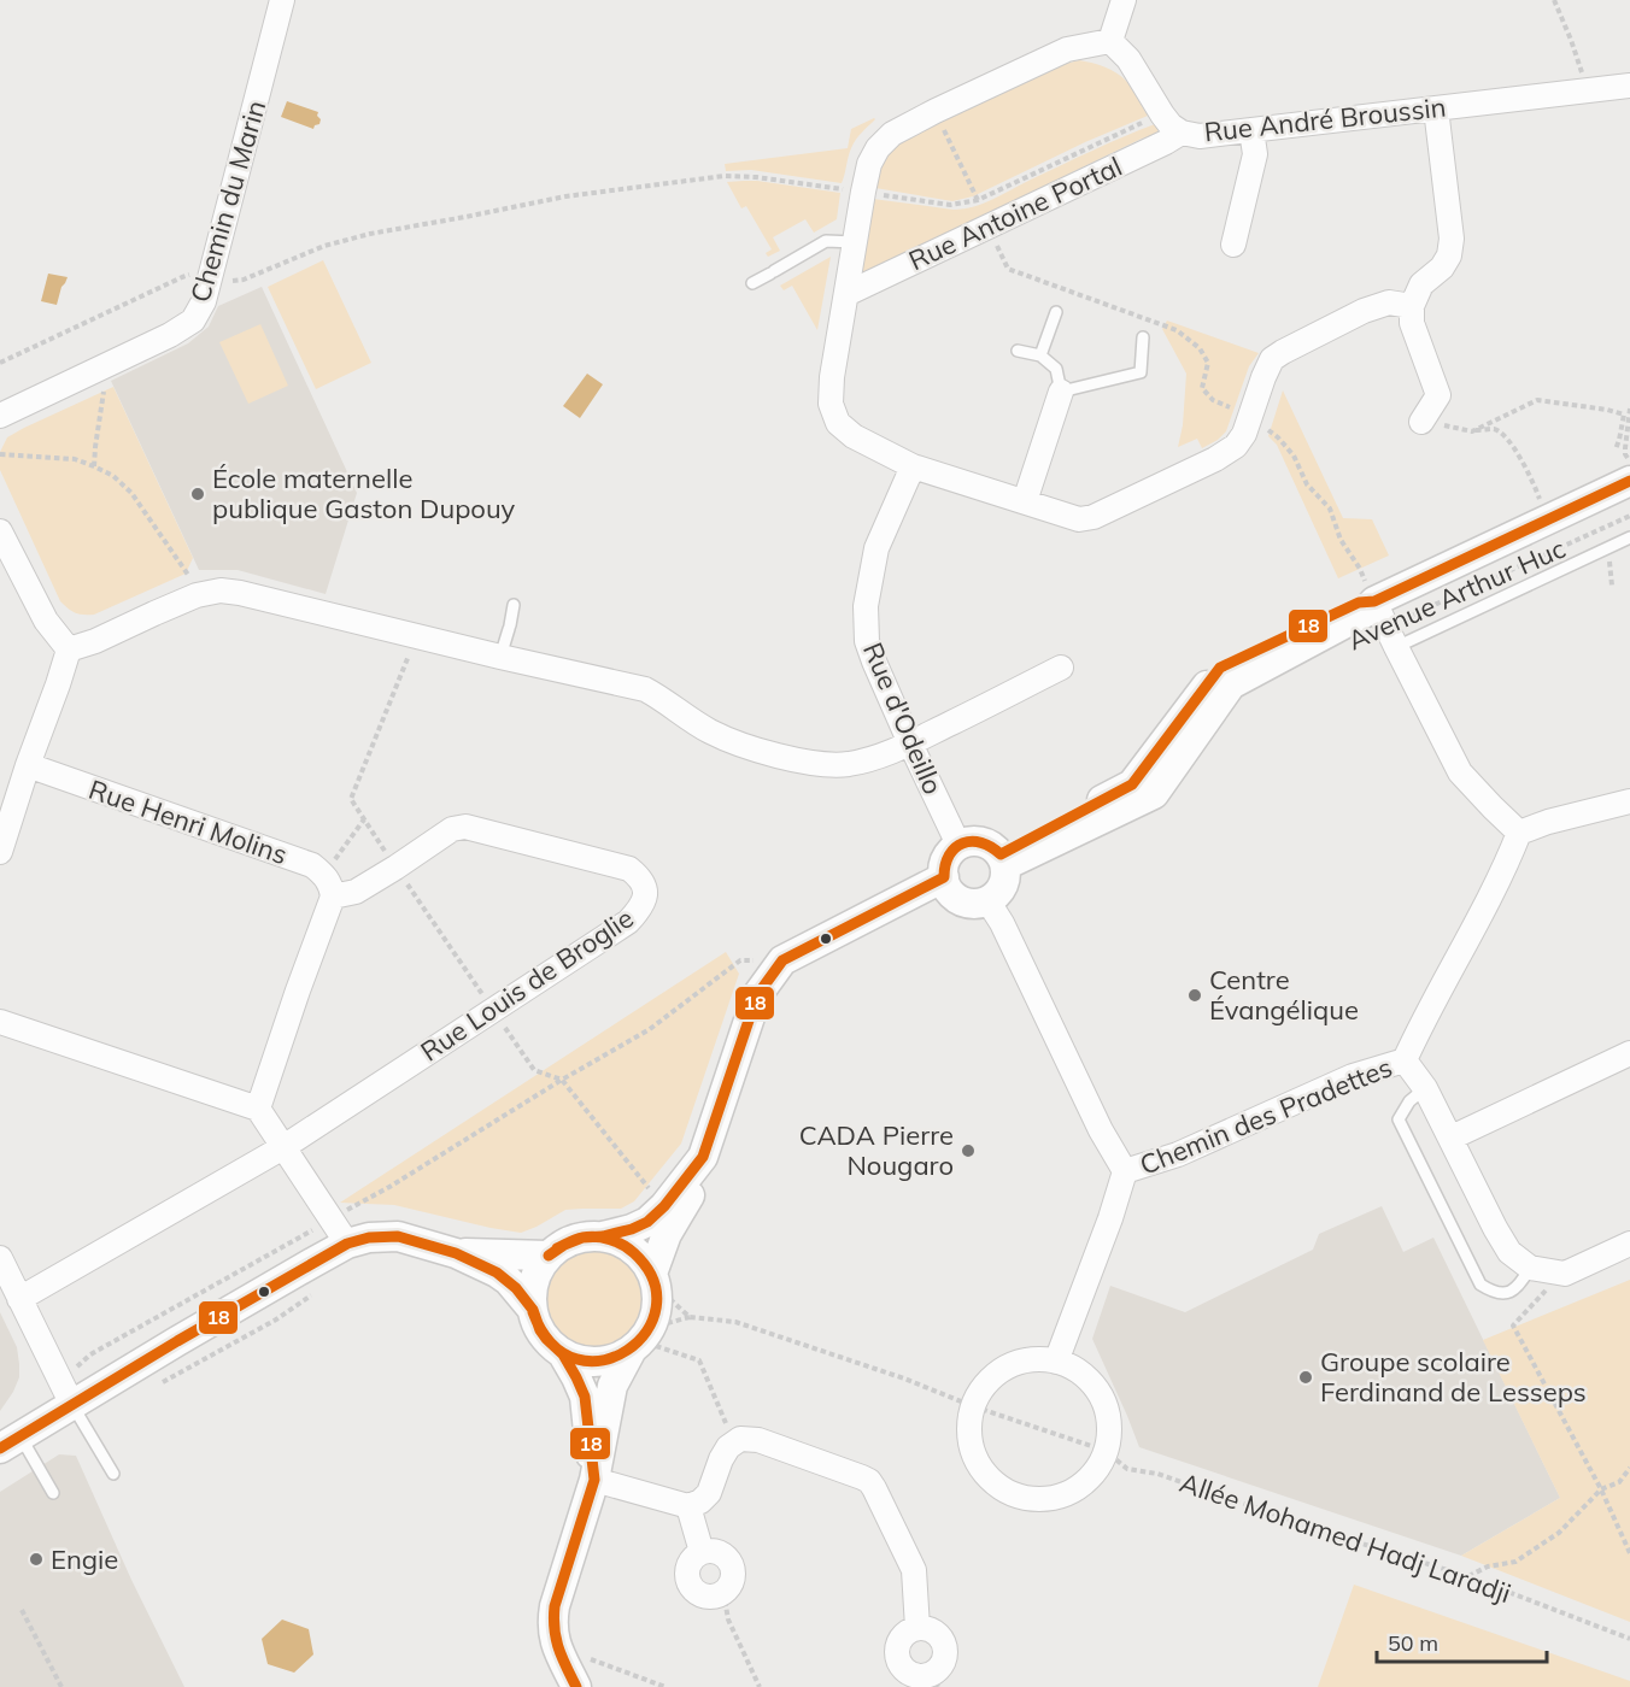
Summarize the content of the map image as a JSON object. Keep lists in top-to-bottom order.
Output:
{
  "streets": {
    "street": [
      "Rue André Broussin",
      "Chemin du Marin",
      "Rue Antoine Portal",
      "Avenue Arthur Huc",
      "Rue d'Odeillo",
      "Rue Henri Molins",
      "Rue Louis de Broglie",
      "Chemin des Pradettes"
    ],
    "path": ["Allée Mohamed Hadj Laradji"]
  },
  "crossings": [
    ["Rue André Broussin", "Rue Antoine Portal"],
    ["Avenue Arthur Huc", "Rue d'Odeillo"],
    ["Avenue Arthur Huc", "Chemin des Pradettes"],
    ["Rue d'Odeillo", "Chemin des Pradettes"],
    ["Rue Henri Molins", "Rue Louis de Broglie"]
  ],
  "places": [
    "École maternelle publique Gaston Dupouy",
    "Centre Évangélique",
    "CADA Pierre Nougaro",
    "Groupe scolaire Ferdinand de Lesseps",
    "Engie"
  ],
  "lines": ["transit line 18"],
  "scale_bar": "50 m"
}
